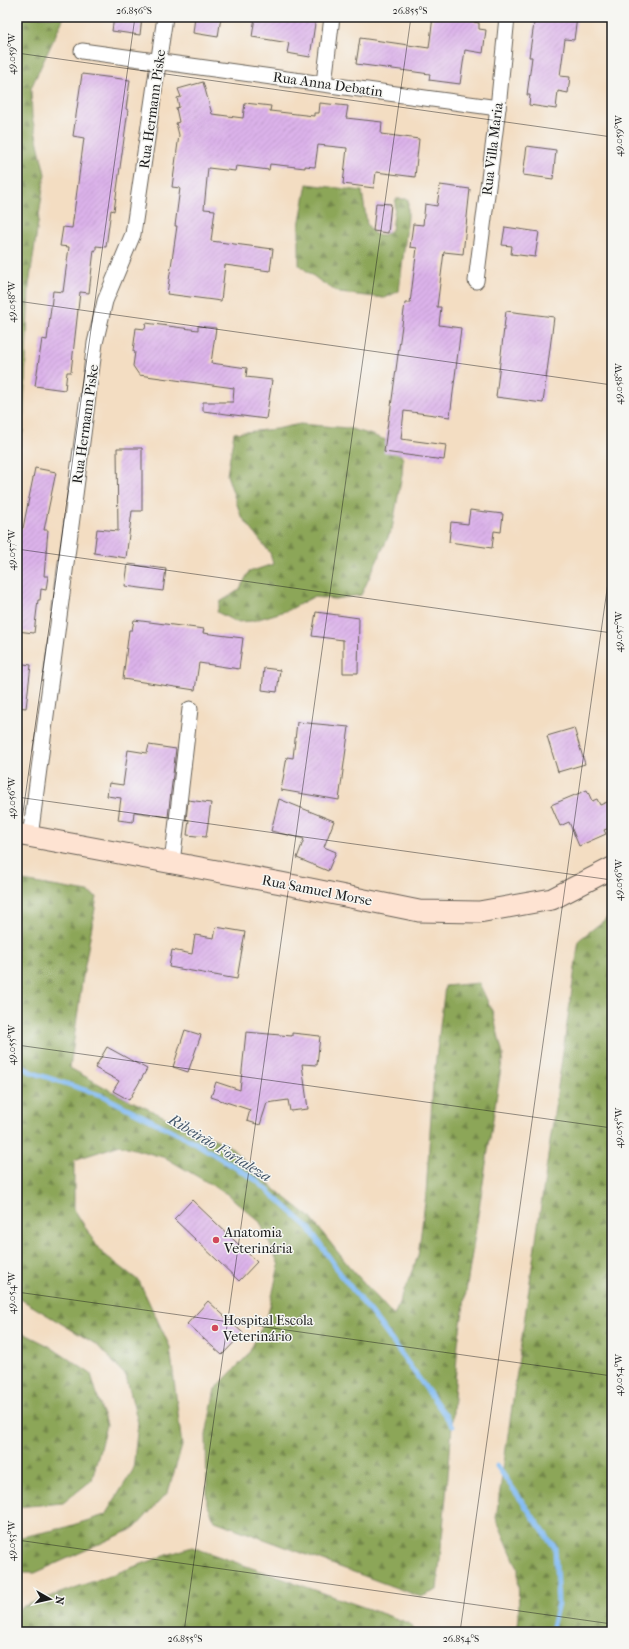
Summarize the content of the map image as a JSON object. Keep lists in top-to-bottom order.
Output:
{
  "streets": {
    "street": [
      "Rua Anna Debatin",
      "Rua Hermann Piske",
      "Rua Villa Maria",
      "Rua Samuel Morse"
    ]
  },
  "crossings": [
    ["Rua Anna Debatin", "Rua Hermann Piske"],
    ["Rua Anna Debatin", "Rua Villa Maria"],
    ["Rua Hermann Piske", "Rua Samuel Morse"]
  ],
  "water": ["Ribeirão Fortaleza"],
  "places": ["Anatomia Veterinária", "Hospital Escola Veterinário"],
  "north": "right",
  "coordinates": [
    "26.856°S",
    "26.855°S",
    "49.059°W",
    "49.058°W",
    "49.057°W",
    "49.056°W",
    "49.055°W",
    "49.054°W",
    "49.053°W",
    "26.854°S"
  ]
}
